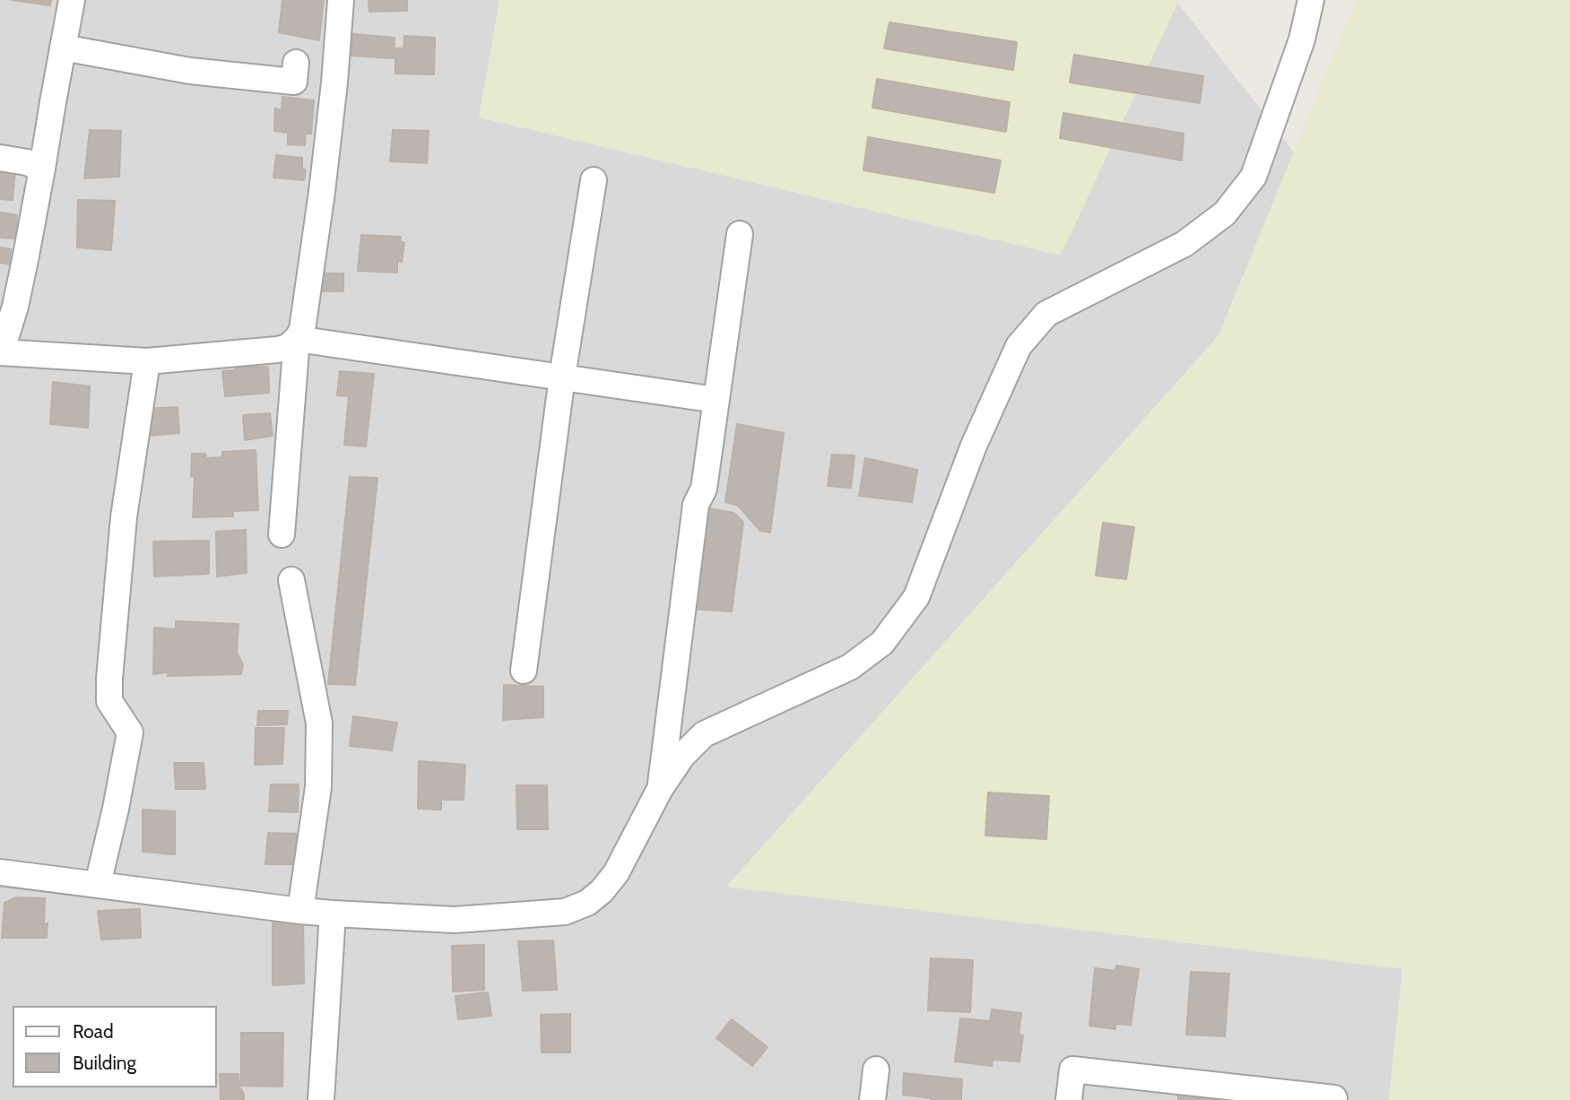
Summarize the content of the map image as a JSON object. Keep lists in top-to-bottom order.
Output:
{
  "legend": ["Road", "Building"]
}
